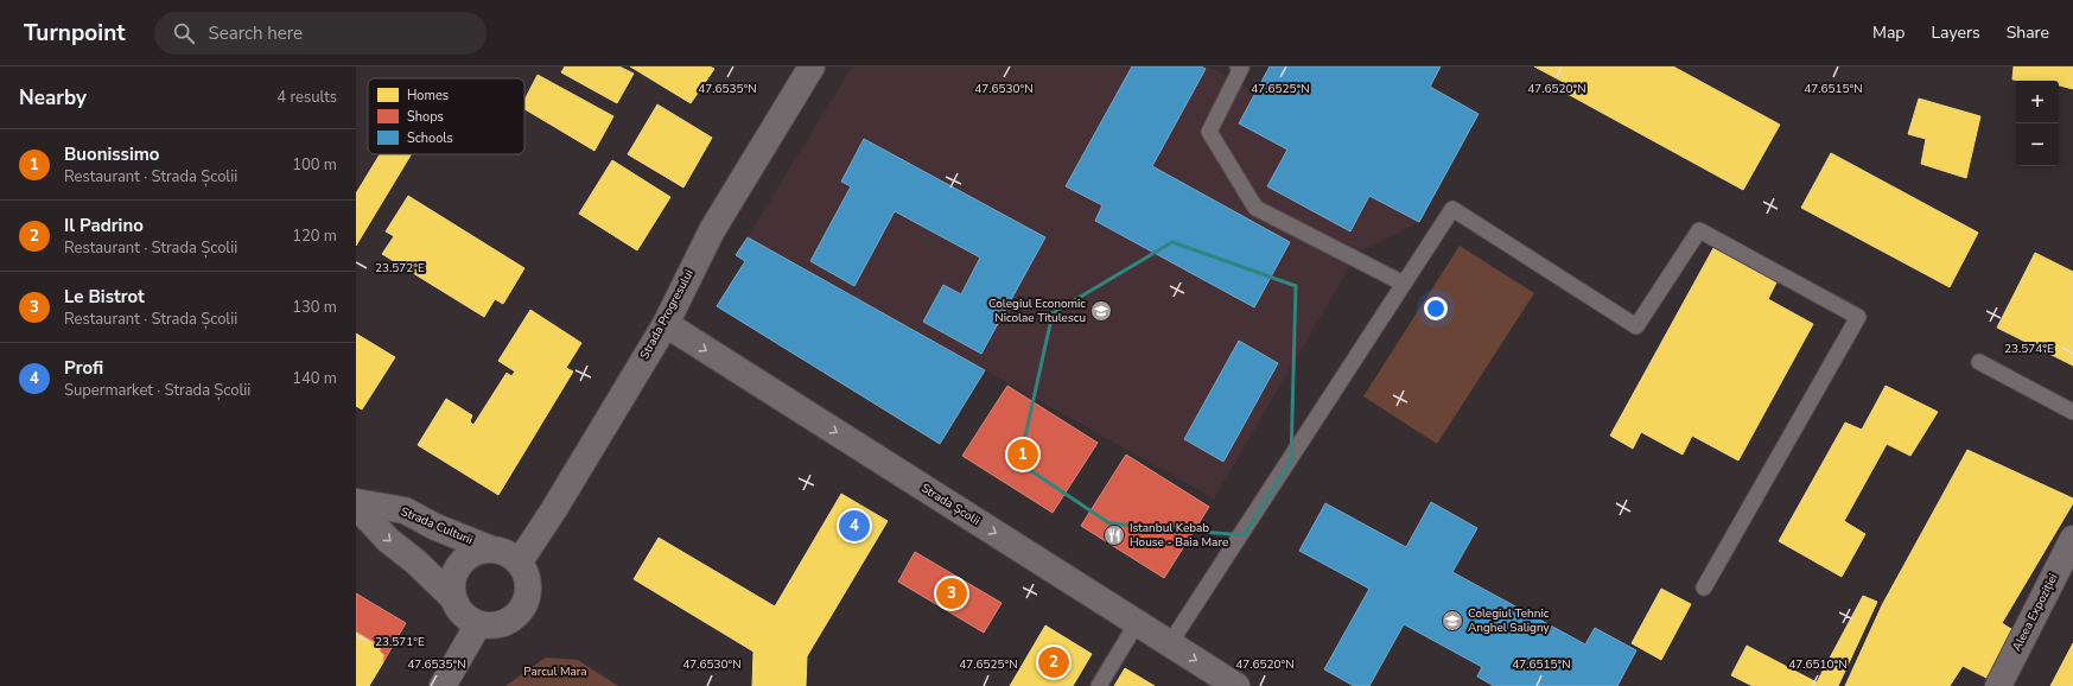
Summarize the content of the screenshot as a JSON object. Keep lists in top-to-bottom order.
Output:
{
  "streets": {
    "street": [
      "Strada Progresului",
      "Strada Școlii",
      "Strada Culturii",
      "Aleea Expoziției"
    ]
  },
  "crossings": [
    ["Strada Progresului", "Strada Școlii"],
    ["Strada Progresului", "Strada Culturii"]
  ],
  "one_way": ["Strada Școlii", "Strada Culturii"],
  "parks": ["Parcul Mara"],
  "places": {
    "school or university": ["Colegiul Economic Nicolae Titulescu", "Colegiul Tehnic Anghel Saligny"],
    "restaurant": ["Istanbul Kebab House - Baia Mare"]
  },
  "legend": ["Homes", "Shops", "Schools"],
  "page": {
    "header": "Turnpoint",
    "search": "Search here",
    "nav": ["Map", "Layers", "Share"],
    "heading": ["Nearby", "4 results"],
    "map_buttons": ["+", "−"],
    "list": [
      {
        "mark": "1",
        "name": "Buonissimo",
        "note": "Restaurant · Strada Școlii",
        "value": "100 m"
      },
      {
        "mark": "2",
        "name": "Il Padrino",
        "note": "Restaurant · Strada Școlii",
        "value": "120 m"
      },
      {
        "mark": "3",
        "name": "Le Bistrot",
        "note": "Restaurant · Strada Școlii",
        "value": "130 m"
      },
      {
        "mark": "4",
        "name": "Profi",
        "note": "Supermarket · Strada Școlii",
        "value": "140 m"
      }
    ],
    "pins": [
      "1",
      "4",
      "3",
      "2"
    ]
  },
  "coordinates": [
    "47.6535°N",
    "47.6530°N",
    "47.6525°N",
    "47.6520°N",
    "47.6515°N",
    "23.572°E",
    "23.574°E",
    "23.571°E",
    "47.6510°N"
  ]
}
